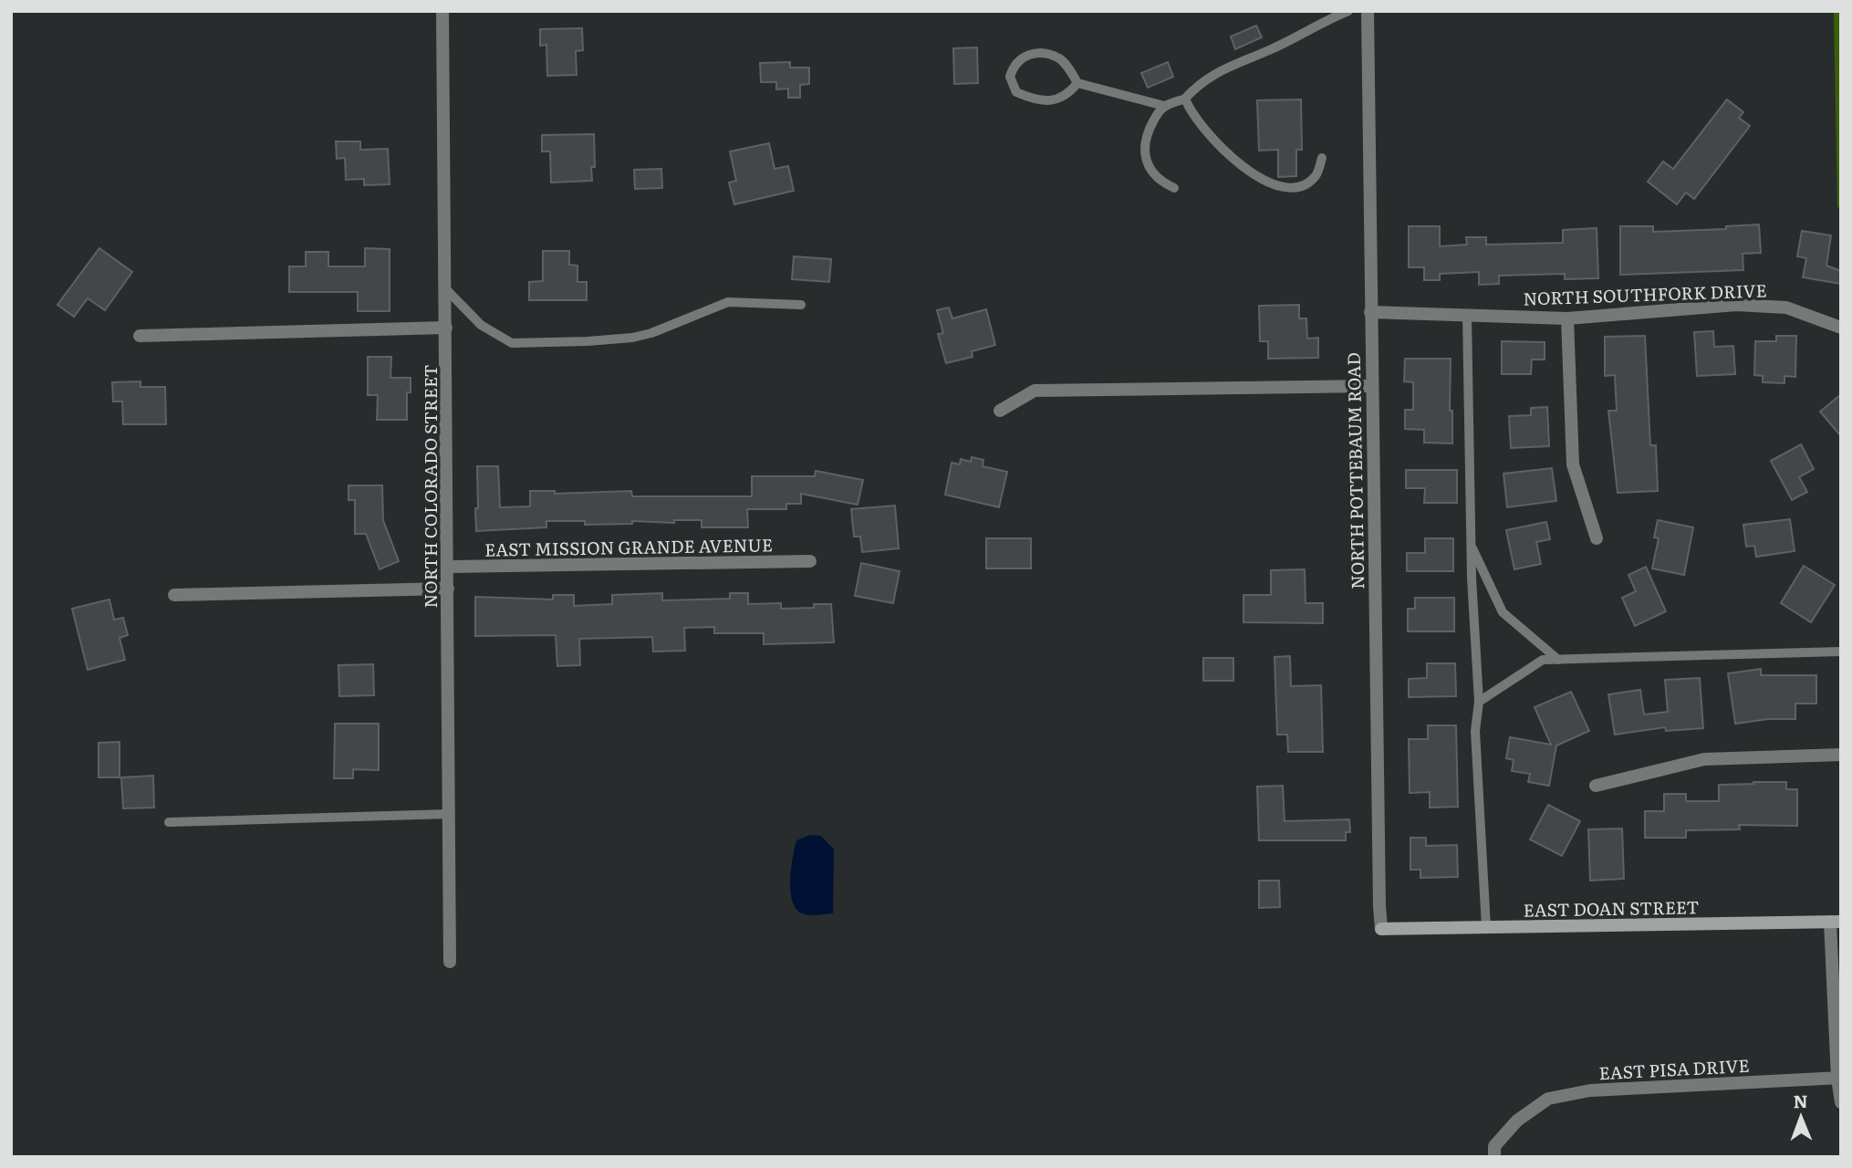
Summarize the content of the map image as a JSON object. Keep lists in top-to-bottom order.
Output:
{
  "streets": {
    "street": [
      "NORTH SOUTHFORK DRIVE",
      "NORTH POTTEBAUM ROAD",
      "NORTH COLORADO STREET",
      "EAST MISSION GRANDE AVENUE",
      "EAST DOAN STREET",
      "EAST PISA DRIVE"
    ]
  },
  "crossings": [
    ["NORTH SOUTHFORK DRIVE", "NORTH POTTEBAUM ROAD"],
    ["NORTH POTTEBAUM ROAD", "EAST DOAN STREET"],
    ["NORTH COLORADO STREET", "EAST MISSION GRANDE AVENUE"]
  ],
  "north": "top"
}
